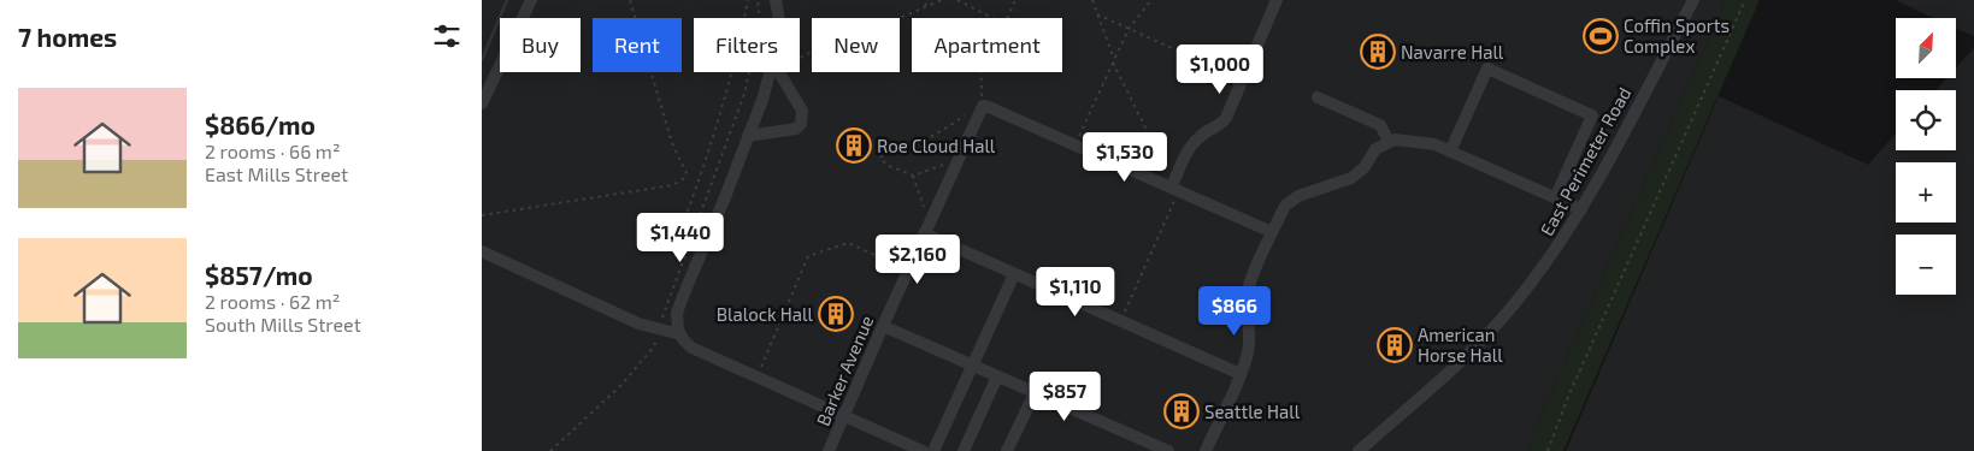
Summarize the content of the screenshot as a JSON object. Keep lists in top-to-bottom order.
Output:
{
  "streets": {
    "street": ["East Perimeter Road", "Barker Avenue"]
  },
  "places": {
    "sports": ["Coffin Sports Complex"],
    "building": [
      "Navarre Hall",
      "Roe Cloud Hall",
      "Blalock Hall",
      "American Horse Hall",
      "Seattle Hall"
    ]
  },
  "north": "top right",
  "page": {
    "heading": "7 homes",
    "map_buttons": ["+", "−"],
    "chip": [
      "Buy",
      "Rent",
      "Filters",
      "New",
      "Apartment"
    ],
    "price": [
      "$1,000",
      "$1,530",
      "$1,440",
      "$2,160",
      "$1,110",
      "$866",
      "$857"
    ],
    "list": [
      {
        "name": "$866/mo",
        "note": "2 rooms · 66 m² · East Mills Street"
      },
      {
        "name": "$857/mo",
        "note": "2 rooms · 62 m² · South Mills Street"
      }
    ]
  }
}
